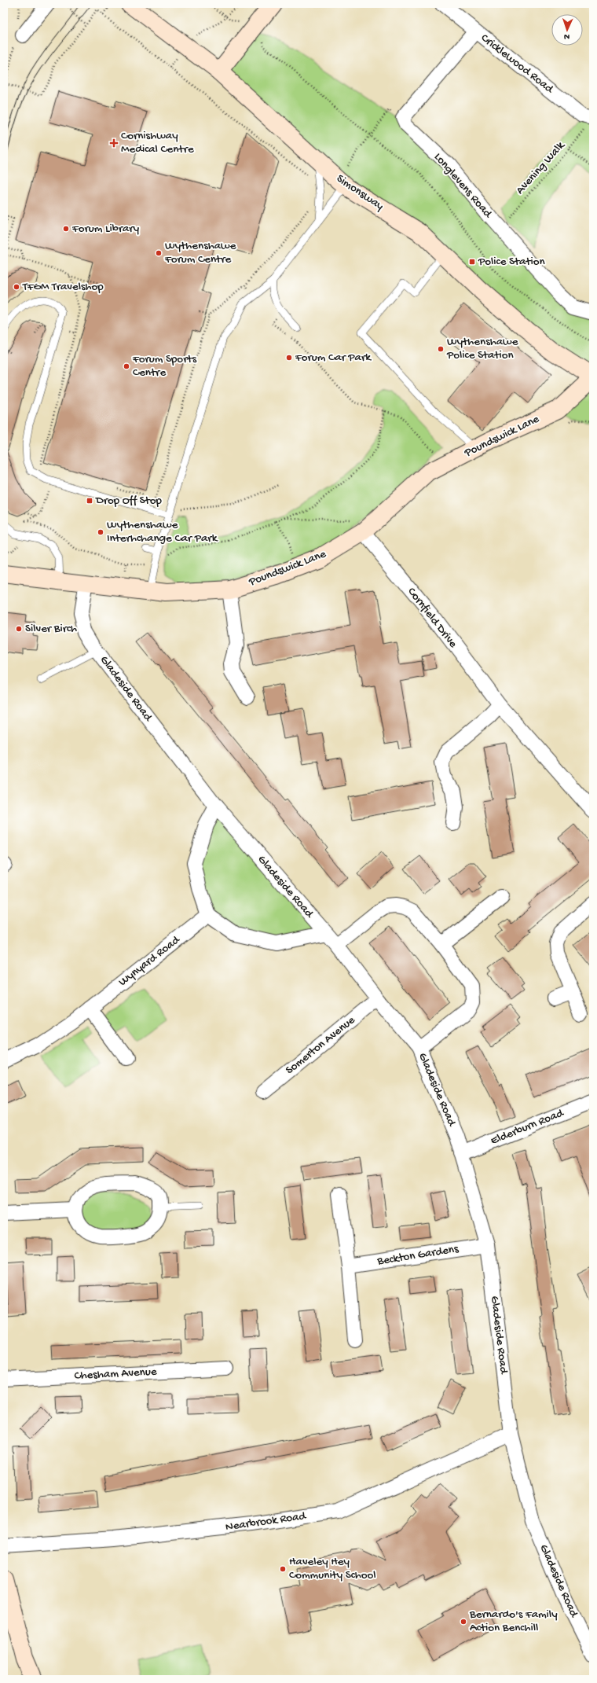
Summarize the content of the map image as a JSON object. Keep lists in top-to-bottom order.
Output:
{
  "streets": {
    "street": [
      "Cricklewood Road",
      "Longlevens Road",
      "Simonsway",
      "Poundswick Lane",
      "Cornfield Drive",
      "Gladeside Road",
      "Wynyard Road",
      "Somerton Avenue",
      "Elderburn Road",
      "Beckton Gardens",
      "Chesham Avenue",
      "Nearbrook Road"
    ],
    "path": ["Avening Walk"]
  },
  "crossings": [
    ["Cricklewood Road", "Avening Walk"],
    ["Avening Walk", "Longlevens Road"],
    ["Simonsway", "Poundswick Lane"],
    ["Poundswick Lane", "Cornfield Drive"],
    ["Poundswick Lane", "Gladeside Road"],
    ["Gladeside Road", "Somerton Avenue"],
    ["Gladeside Road", "Elderburn Road"],
    ["Gladeside Road", "Beckton Gardens"],
    ["Gladeside Road", "Nearbrook Road"]
  ],
  "places": {
    "health": ["Cornishway Medical Centre"],
    "other": [
      "Forum Library",
      "Wythenshawe Forum Centre",
      "TFGM Travelshop",
      "Wythenshawe Police Station",
      "Forum Car Park",
      "Forum Sports Centre",
      "Wythenshawe Interhchange Car Park",
      "Silver Birch",
      "Haveley Hey Community School",
      "Bernardo's Family Action Benchill"
    ],
    "transit": ["Police Station", "Drop Off Stop"]
  },
  "north": "bottom"
}
